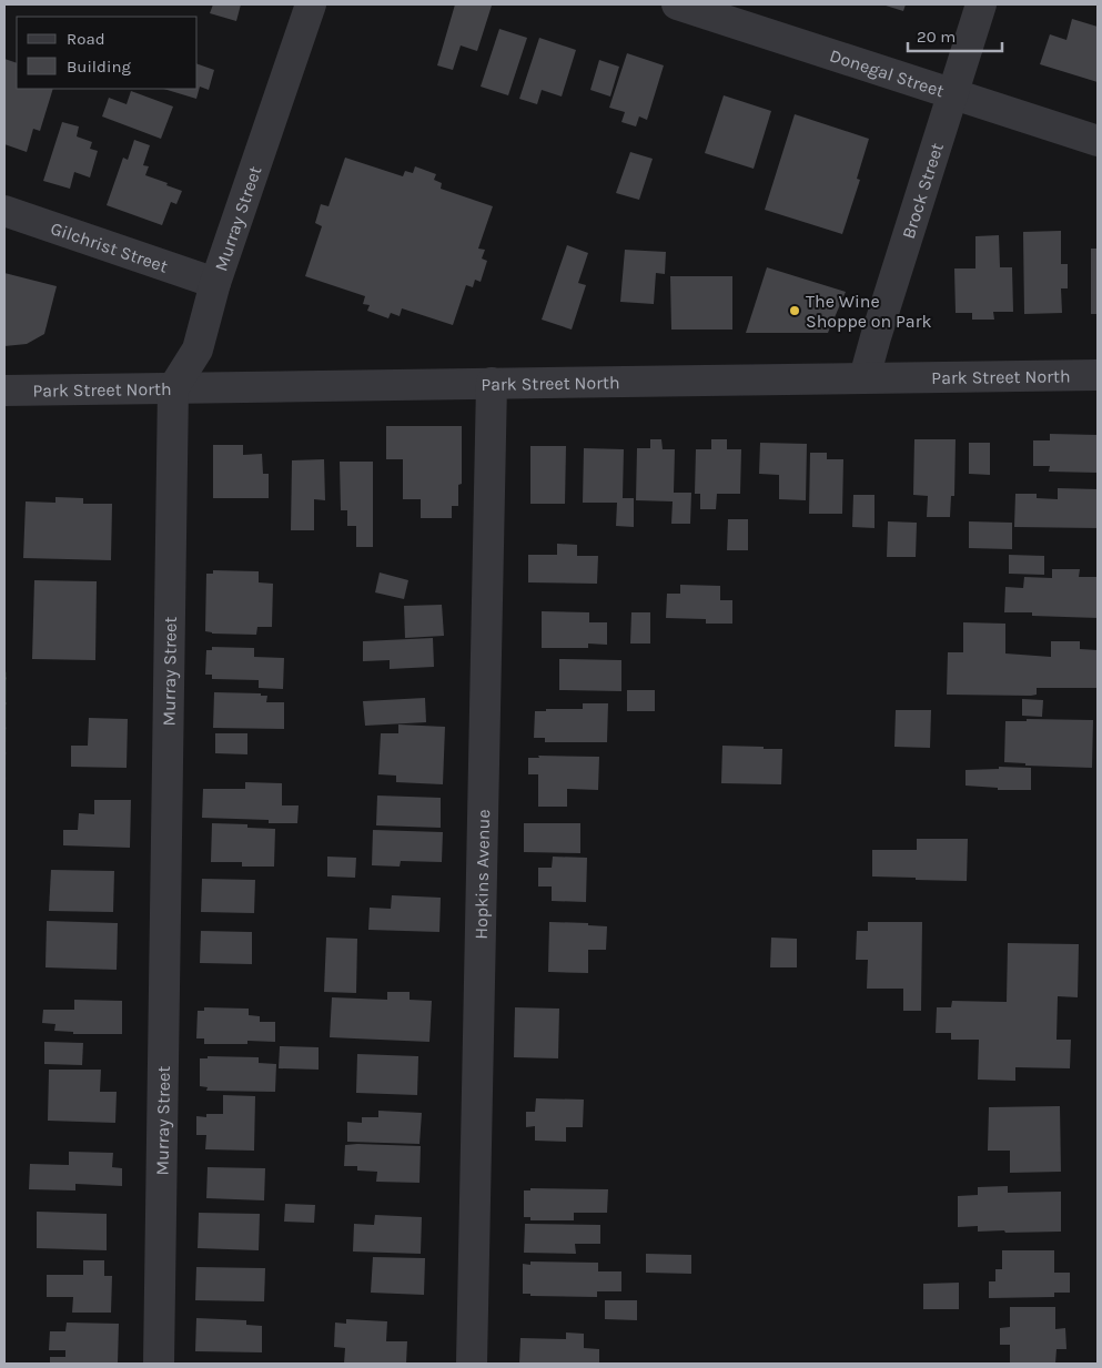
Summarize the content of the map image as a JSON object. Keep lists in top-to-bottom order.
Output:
{
  "streets": {
    "street": [
      "Donegal Street",
      "Brock Street",
      "Murray Street",
      "Gilchrist Street",
      "Park Street North",
      "Hopkins Avenue"
    ]
  },
  "crossings": [
    ["Donegal Street", "Brock Street"],
    ["Brock Street", "Park Street North"],
    ["Murray Street", "Gilchrist Street"],
    ["Murray Street", "Park Street North"],
    ["Park Street North", "Hopkins Avenue"]
  ],
  "places": ["The Wine Shoppe on Park"],
  "legend": ["Road", "Building"],
  "scale_bar": "20 m"
}
